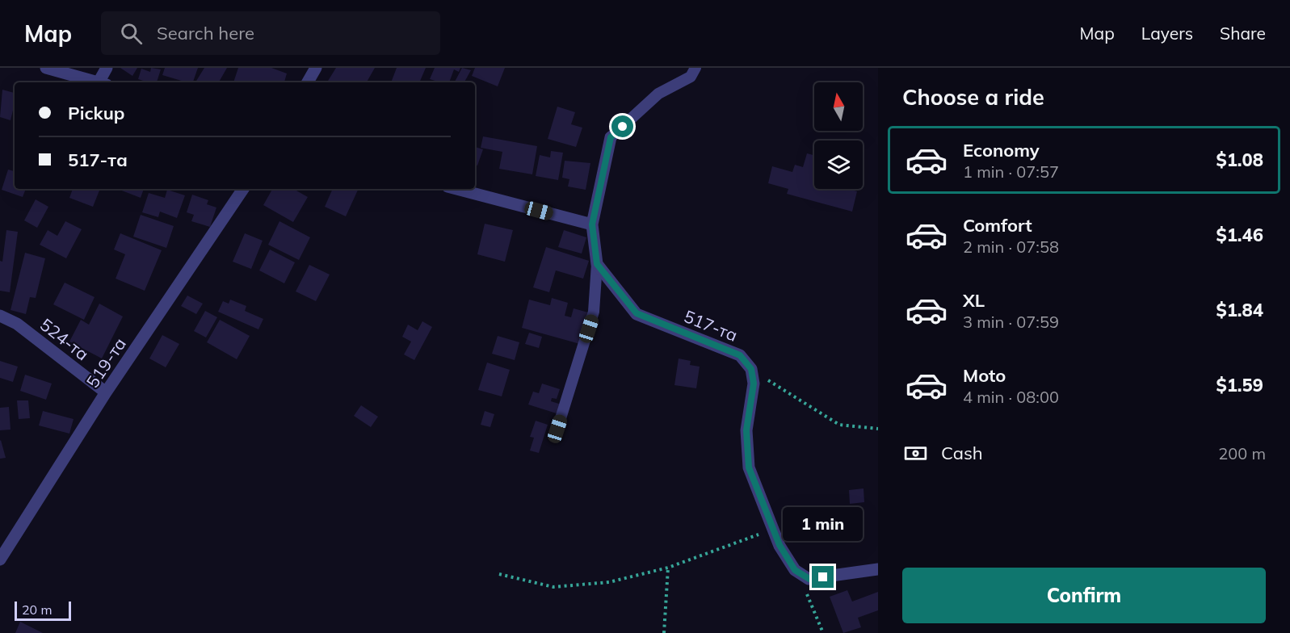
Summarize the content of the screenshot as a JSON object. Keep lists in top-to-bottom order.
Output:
{
  "streets": {
    "street": ["517-та", "524-та", "519-та"]
  },
  "crossings": [
    ["524-та", "519-та"]
  ],
  "scale_bar": "20 m",
  "north": "top",
  "page": {
    "header": "Map",
    "search": "Search here",
    "nav": ["Map", "Layers", "Share"],
    "heading": "Choose a ride",
    "banner": ["Pickup", "517-та"],
    "list": [
      {
        "name": "Economy",
        "note": "1 min · 07:57",
        "value": "$1.08"
      },
      {
        "name": "Comfort",
        "note": "2 min · 07:58",
        "value": "$1.46"
      },
      {
        "name": "XL",
        "note": "3 min · 07:59",
        "value": "$1.84"
      },
      {
        "name": "Moto",
        "note": "4 min · 08:00",
        "value": "$1.59"
      }
    ],
    "pay": ["Cash", "200 m"],
    "bubble": "1 min",
    "buttons": "Confirm",
    "scale": "20 m"
  }
}
